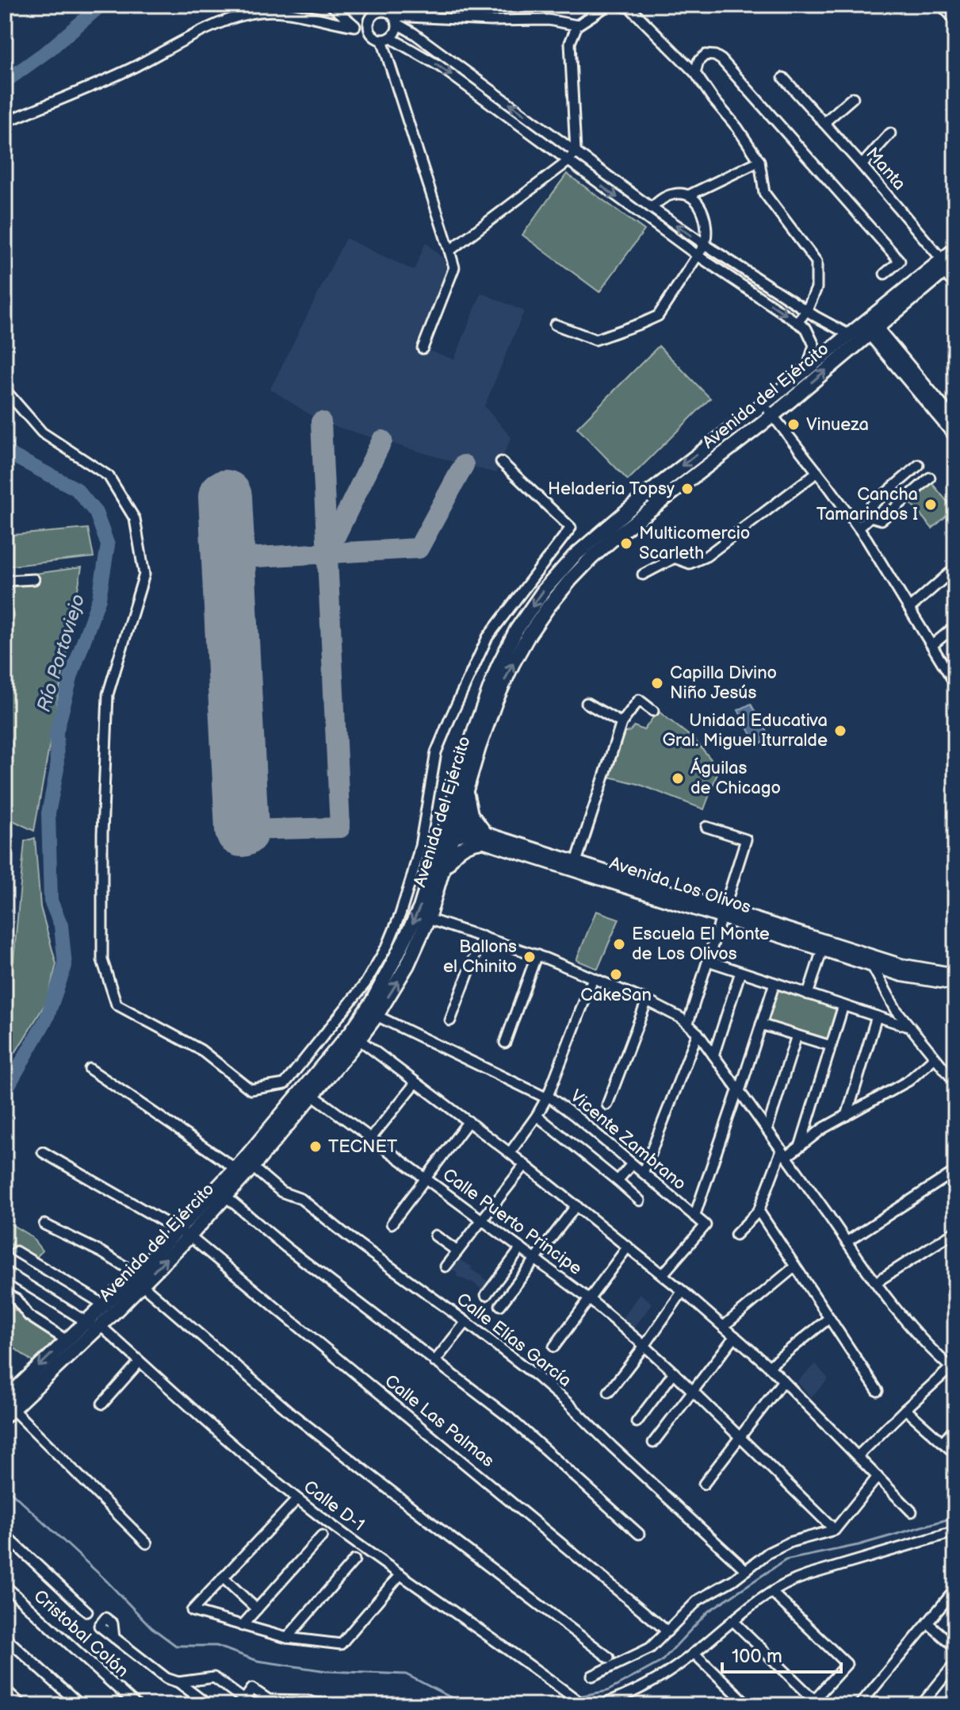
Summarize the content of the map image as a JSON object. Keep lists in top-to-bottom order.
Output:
{
  "streets": {
    "main road": ["Avenida del Ejército"],
    "street": [
      "Manta",
      "Avenida Los Olivos",
      "Vicente Zambrano",
      "Calle Puerto Principe",
      "Calle Elías García",
      "Calle Las Palmas",
      "Calle D-1",
      "Cristobal Colón"
    ]
  },
  "crossings": [
    ["Manta", "Avenida del Ejército"],
    ["Avenida del Ejército", "Avenida Los Olivos"],
    ["Avenida del Ejército", "Vicente Zambrano"],
    ["Avenida del Ejército", "Calle Puerto Principe"],
    ["Avenida del Ejército", "Calle Elías García"],
    ["Avenida del Ejército", "Calle Las Palmas"],
    ["Avenida del Ejército", "Calle D-1"]
  ],
  "water": ["Río Portoviejo"],
  "places": [
    "Vinueza",
    "Heladeria Topsy",
    "Cancha Tamarindos I",
    "Multicomercio Scarleth",
    "Capilla Divino Niño Jesús",
    "Unidad Educativa Gral. Miguel Iturralde",
    "Águilas de Chicago",
    "Escuela El Monte de Los Olivos",
    "Ballons el Chinito",
    "CakeSan",
    "TECNET"
  ],
  "scale_bar": "100 m"
}
